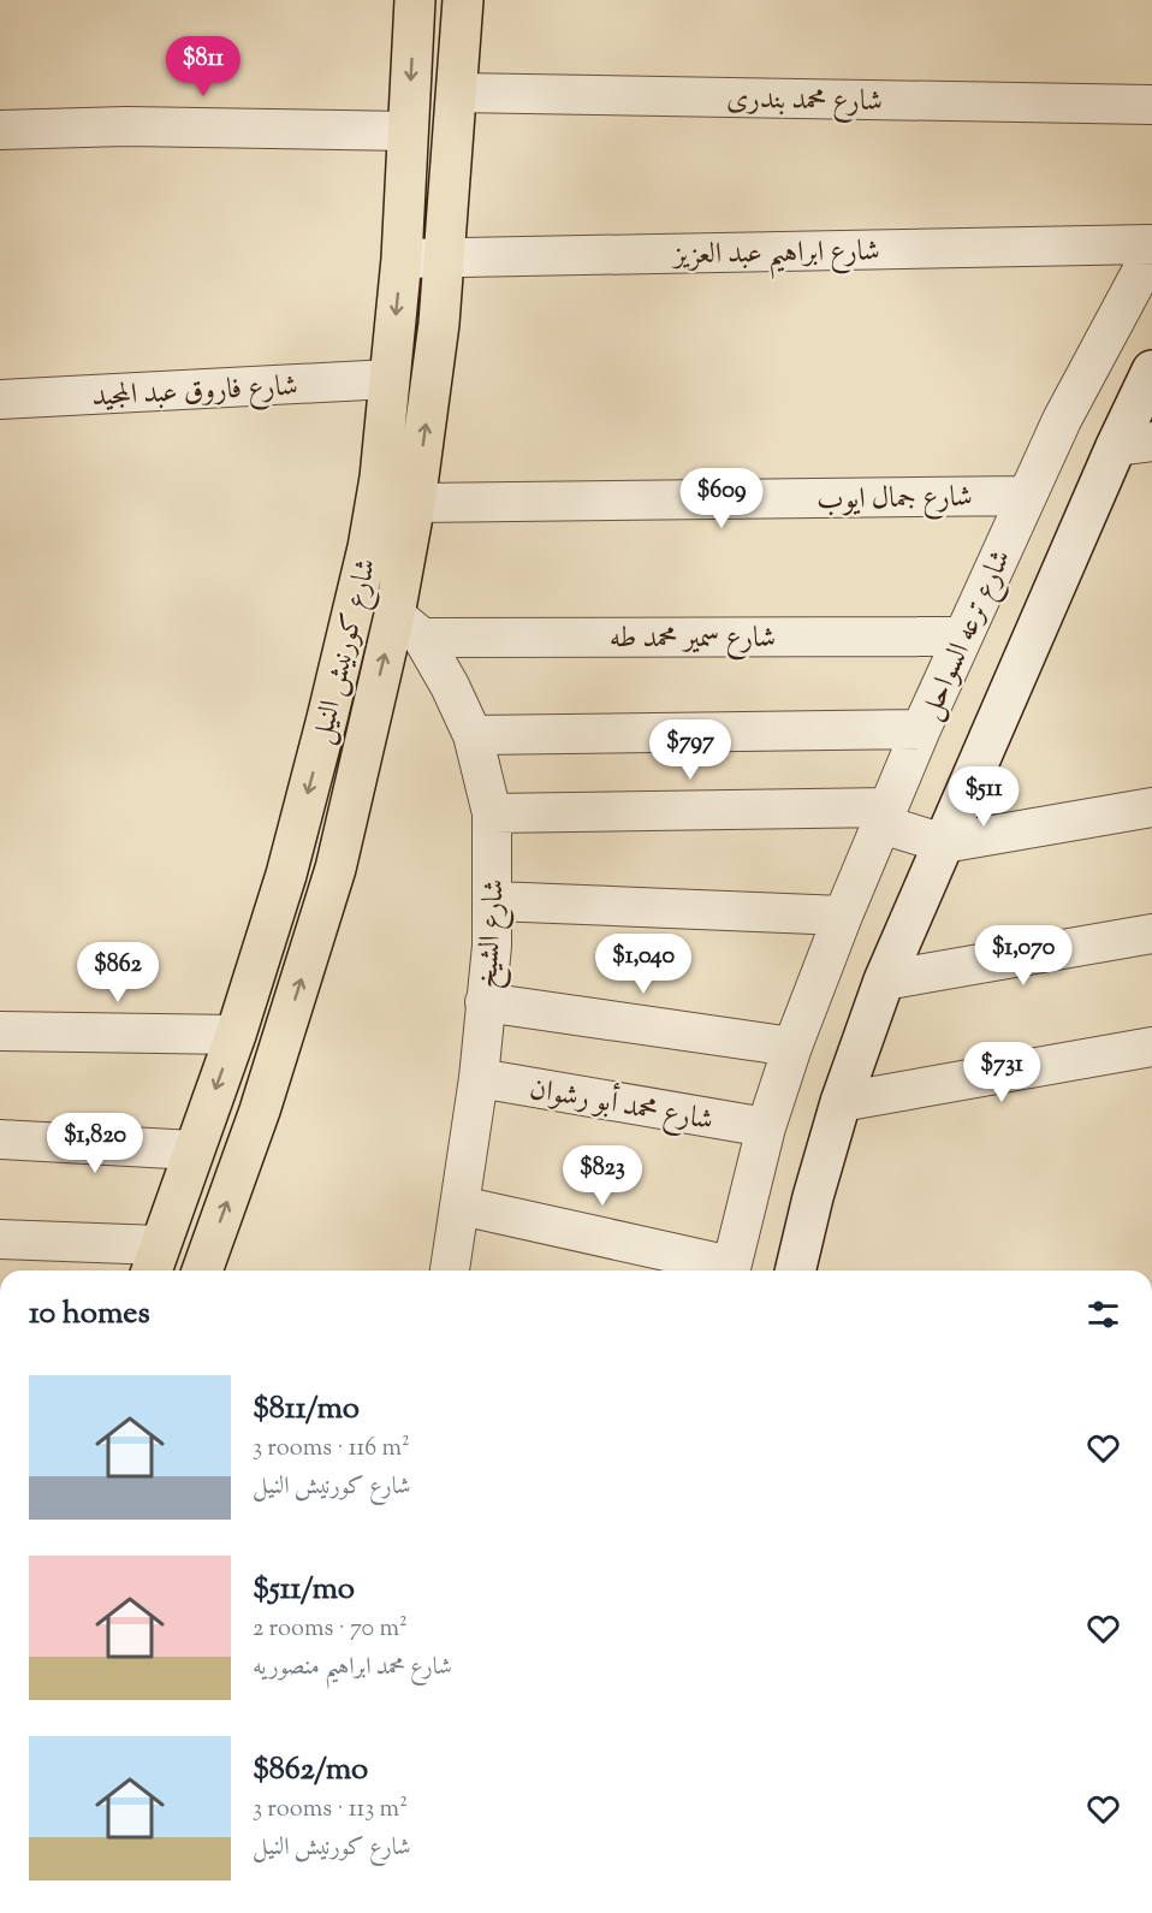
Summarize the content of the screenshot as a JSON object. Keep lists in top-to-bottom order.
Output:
{
  "streets": {
    "main road": ["شارع كورنيش النيل"],
    "street": [
      "شارع محمد بندرى",
      "شارع ابراهيم عبد العزيز",
      "شارع فاروق عبد المجيد",
      "شارع جمال ايوب",
      "شارع ترعه السواحل",
      "شارع سمير محمد طه",
      "شارع الشيخ",
      "شارع محمد أبو رشوان"
    ]
  },
  "crossings": [
    ["شارع محمد بندرى", "شارع كورنيش النيل"],
    ["شارع ابراهيم عبد العزيز", "شارع كورنيش النيل"],
    ["شارع فاروق عبد المجيد", "شارع كورنيش النيل"],
    ["شارع جمال ايوب", "شارع ترعه السواحل"],
    ["شارع جمال ايوب", "شارع كورنيش النيل"],
    ["شارع ترعه السواحل", "شارع سمير محمد طه"],
    ["شارع ترعه السواحل", "شارع محمد أبو رشوان"],
    ["شارع سمير محمد طه", "شارع كورنيش النيل"],
    ["شارع سمير محمد طه", "شارع الشيخ"],
    ["شارع كورنيش النيل", "شارع الشيخ"],
    ["شارع الشيخ", "شارع محمد أبو رشوان"]
  ],
  "page": {
    "price": [
      "$811",
      "$609",
      "$797",
      "$511",
      "$1,070",
      "$1,040",
      "$862",
      "$731",
      "$1,820",
      "$823"
    ],
    "heading": "10 homes",
    "list": [
      {
        "name": "$811/mo",
        "note": "3 rooms · 116 m² · شارع كورنيش النيل"
      },
      {
        "name": "$511/mo",
        "note": "2 rooms · 70 m² · شارع محمد ابراهيم منصوريه"
      },
      {
        "name": "$862/mo",
        "note": "3 rooms · 113 m² · شارع كورنيش النيل"
      }
    ]
  }
}
